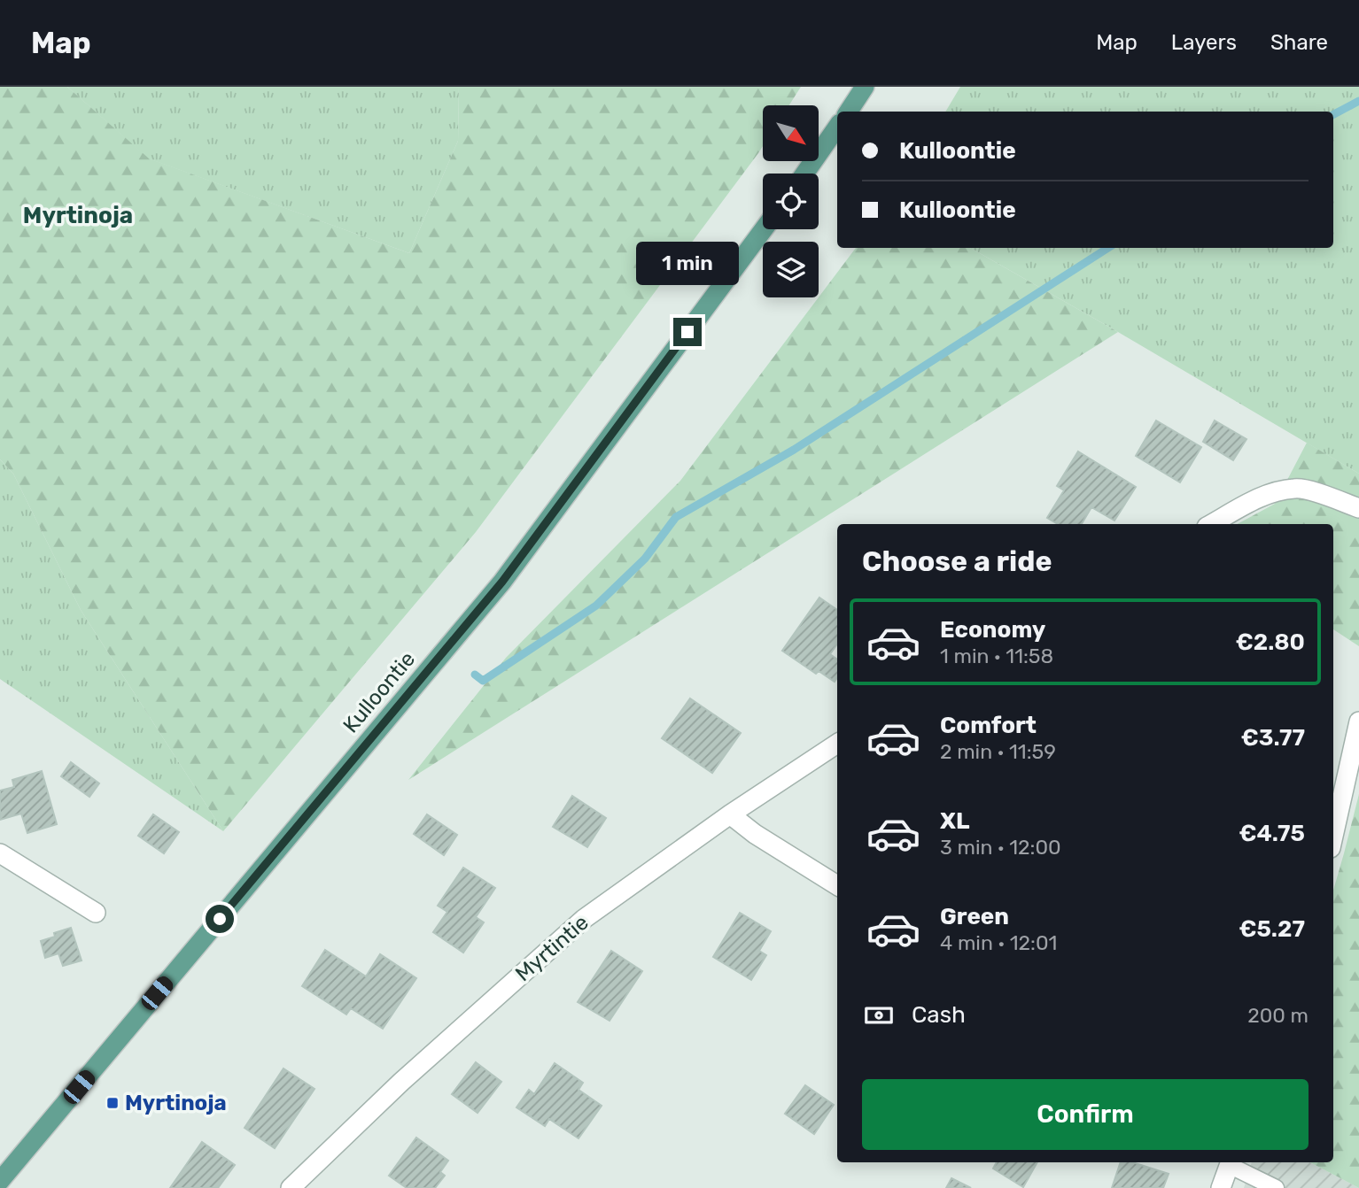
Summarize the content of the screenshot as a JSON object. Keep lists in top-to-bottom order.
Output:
{
  "streets": {
    "main road": ["Kulloontie"],
    "street": ["Myrtintie"]
  },
  "districts": ["Myrtinoja"],
  "places": {
    "transit": ["Myrtinoja"]
  },
  "north": "bottom right",
  "page": {
    "header": "Map",
    "nav": ["Map", "Layers", "Share"],
    "banner": ["Kulloontie", "Kulloontie"],
    "bubble": "1 min",
    "heading": "Choose a ride",
    "list": [
      {
        "name": "Economy",
        "note": "1 min · 11:58",
        "value": "€2.80"
      },
      {
        "name": "Comfort",
        "note": "2 min · 11:59",
        "value": "€3.77"
      },
      {
        "name": "XL",
        "note": "3 min · 12:00",
        "value": "€4.75"
      },
      {
        "name": "Green",
        "note": "4 min · 12:01",
        "value": "€5.27"
      }
    ],
    "pay": ["Cash", "200 m"],
    "buttons": "Confirm"
  }
}
